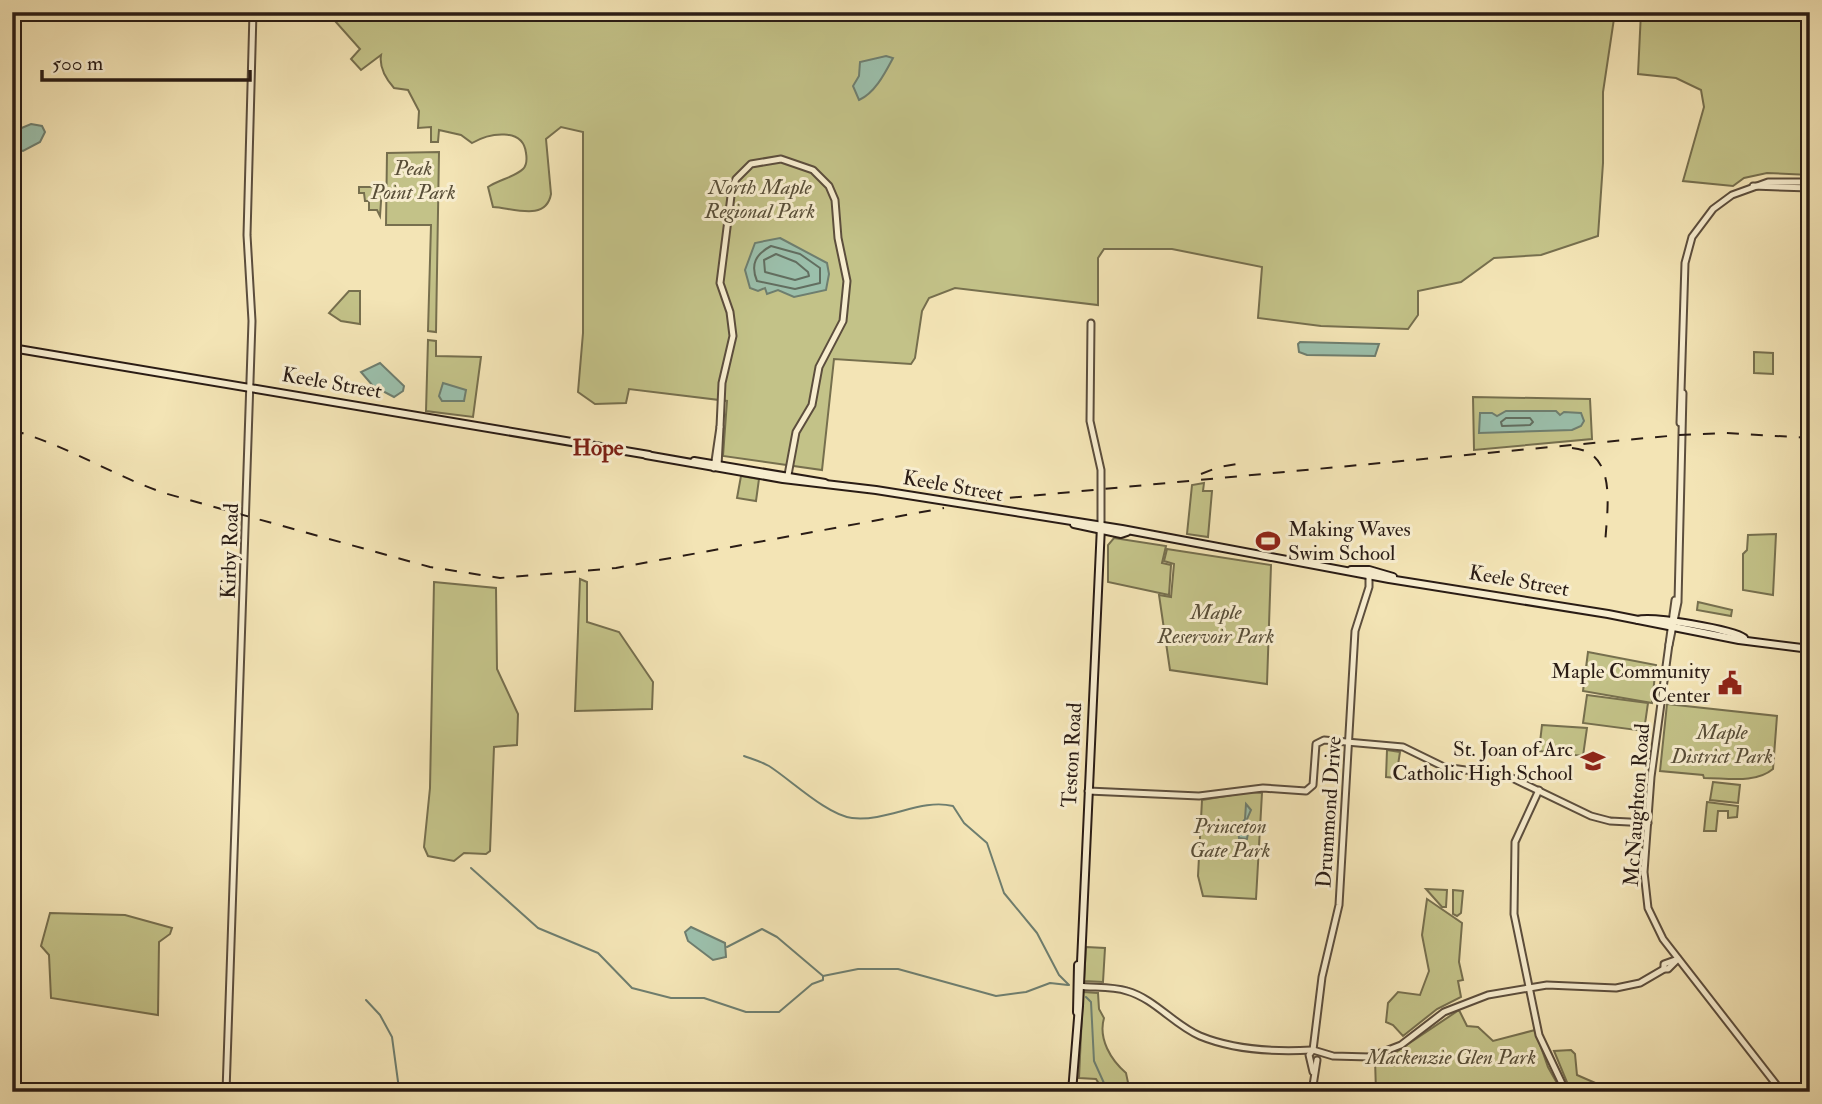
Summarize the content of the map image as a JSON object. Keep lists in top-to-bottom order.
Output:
{
  "streets": {
    "main road": ["Keele Street", "Teston Road"],
    "street": ["Kirby Road", "McNaughton Road", "Drummond Drive"]
  },
  "crossings": [
    ["Keele Street", "Kirby Road"],
    ["Keele Street", "Teston Road"],
    ["Keele Street", "McNaughton Road"],
    ["Keele Street", "Drummond Drive"]
  ],
  "districts": ["Hope"],
  "parks": [
    "Peak Point Park",
    "North Maple Regional Park",
    "Maple Reservoir Park",
    "Maple District Park",
    "Princeton Gate Park",
    "Mackenzie Glen Park"
  ],
  "places": {
    "sports": ["Making Waves Swim School"],
    "public building": ["Maple Community Center"],
    "school or university": ["St. Joan of Arc Catholic High School"]
  },
  "scale_bar": "500 m"
}
